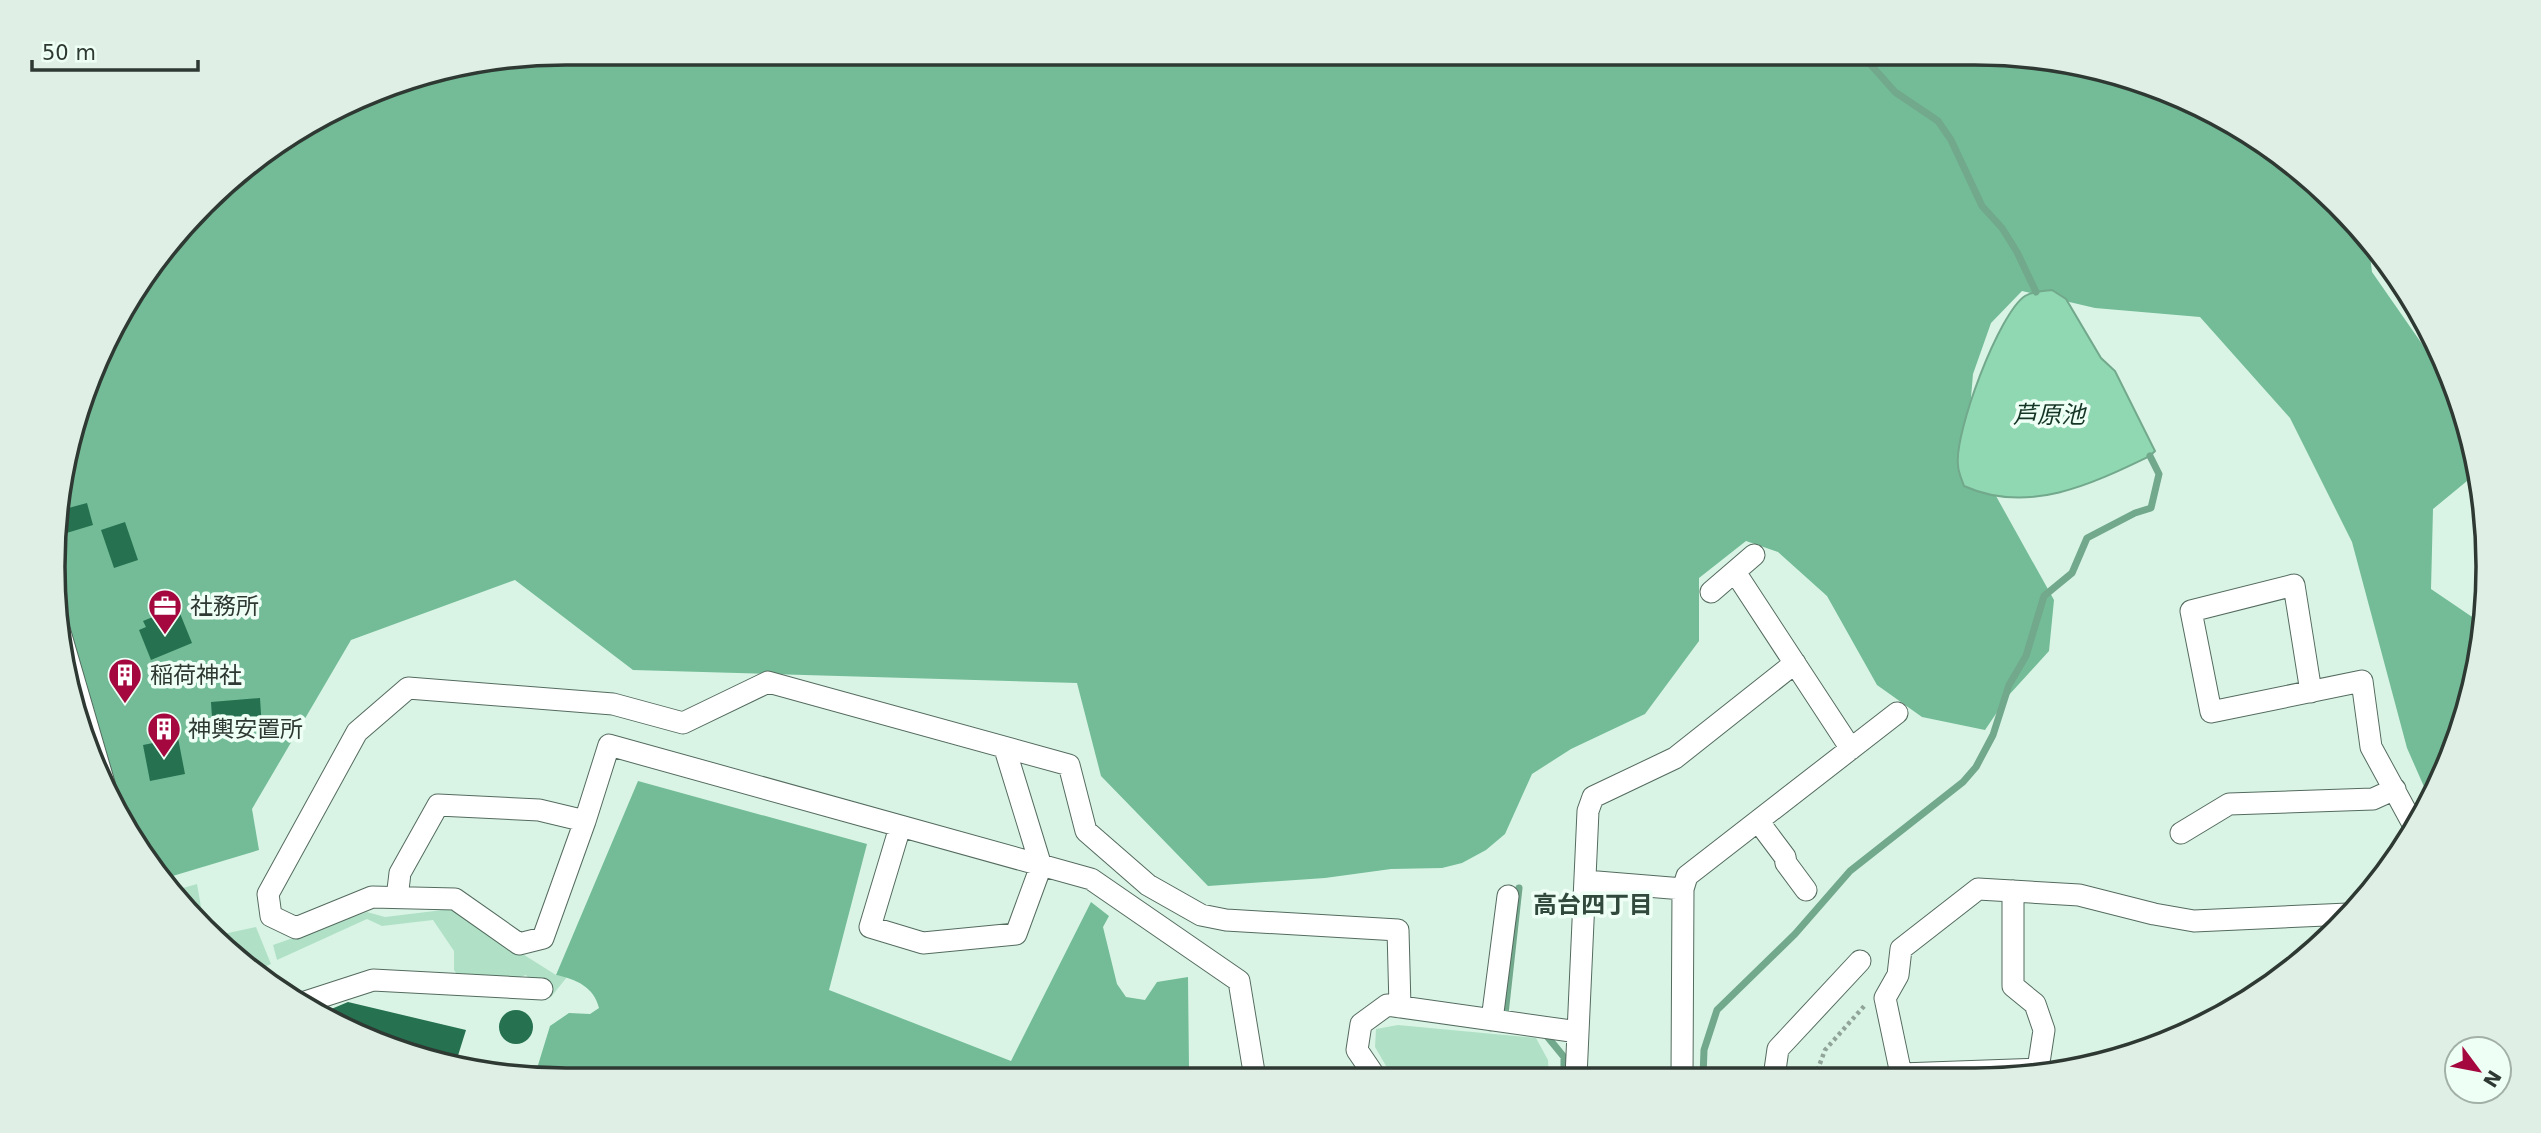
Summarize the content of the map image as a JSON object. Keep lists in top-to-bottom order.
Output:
{
  "districts": ["高台四丁目"],
  "water": ["芦原池"],
  "places": {
    "office": ["社務所"],
    "building": ["稲荷神社", "神輿安置所"]
  },
  "scale_bar": "50 m",
  "north": "bottom right"
}
